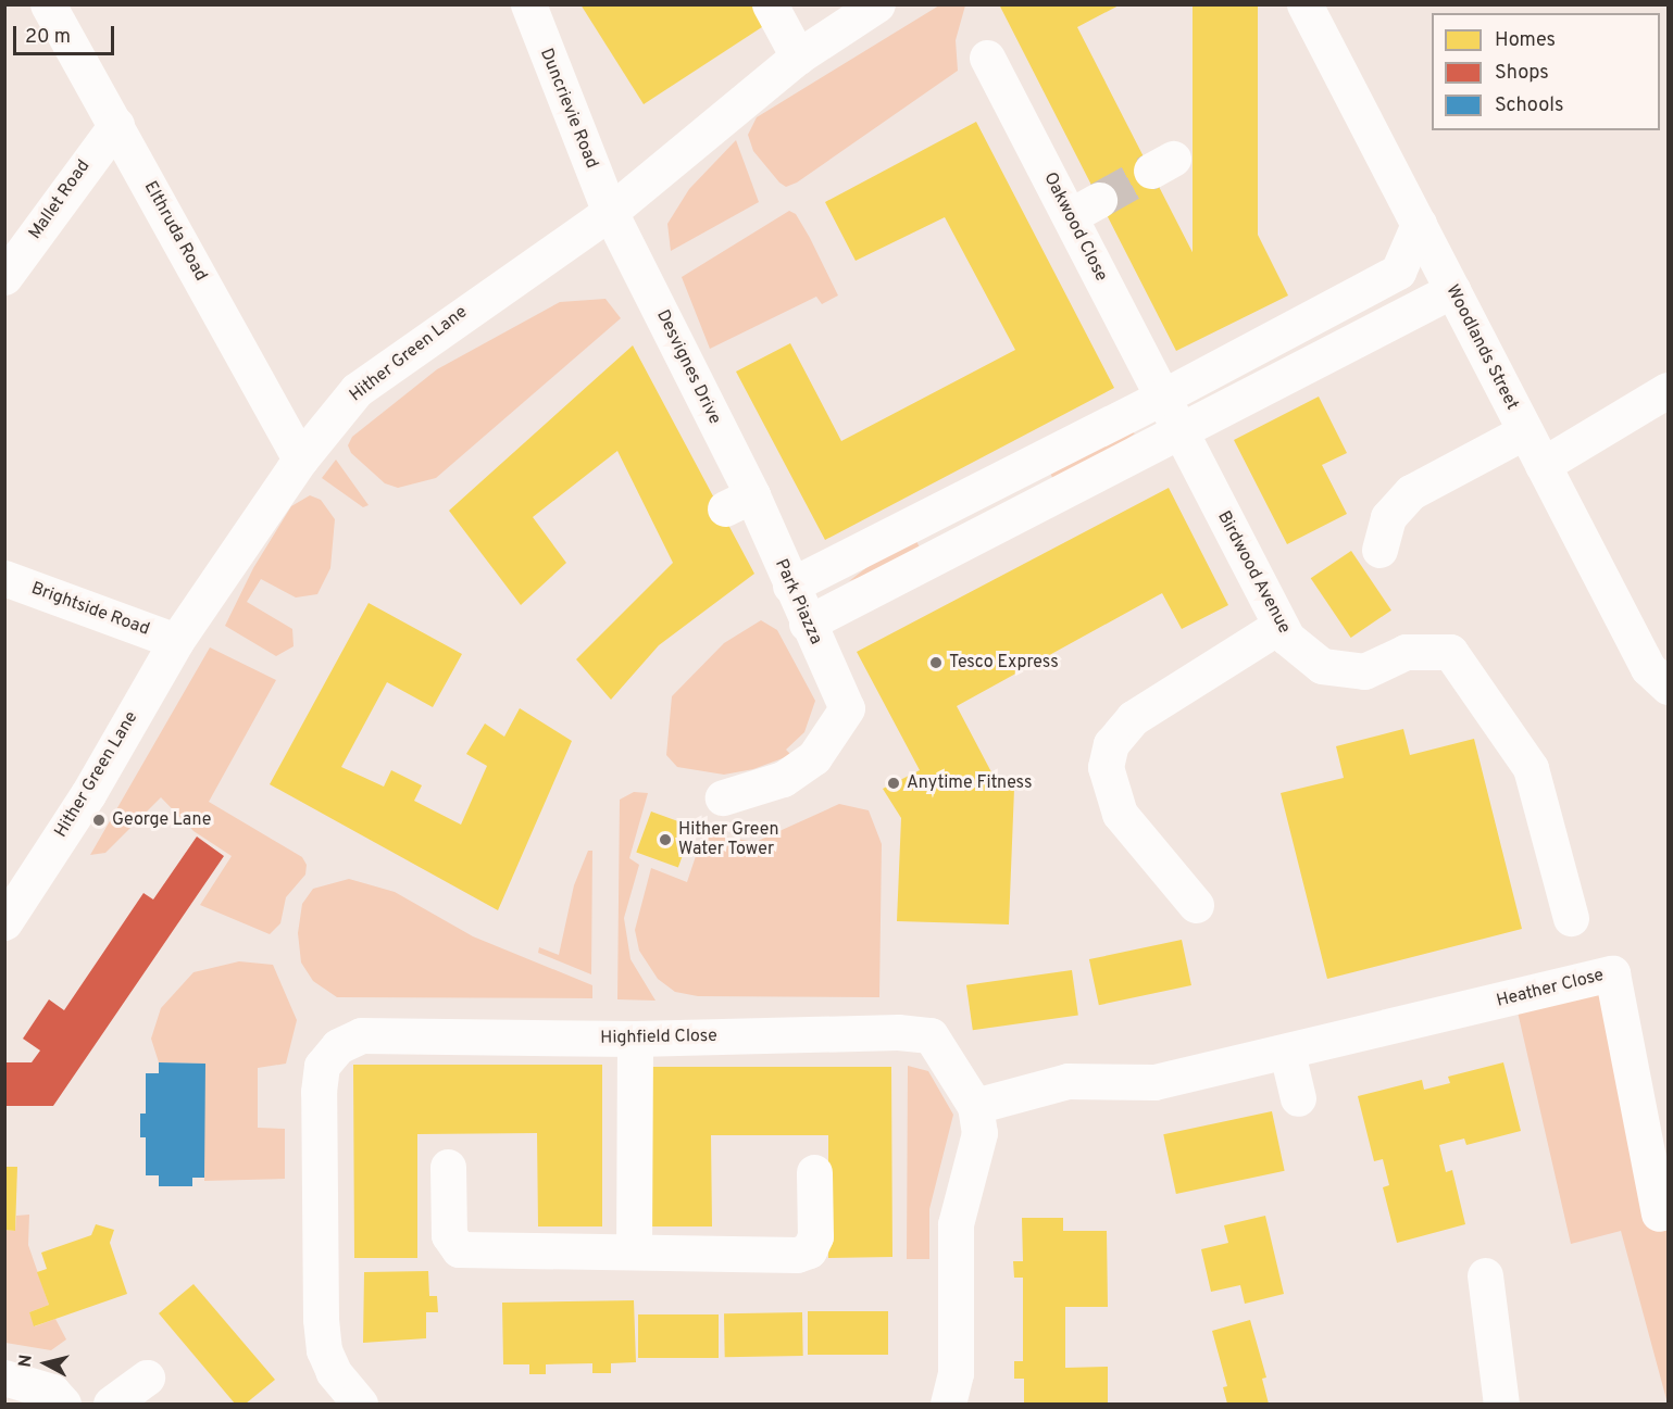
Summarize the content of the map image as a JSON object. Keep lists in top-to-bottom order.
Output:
{
  "streets": {
    "street": [
      "Duncrievie Road",
      "Mallet Road",
      "Oakwood Close",
      "Elthruda Road",
      "Woodlands Street",
      "Hither Green Lane",
      "Desvignes Drive",
      "Birdwood Avenue",
      "Park Piazza",
      "Brightside Road",
      "Heather Close",
      "Highfield Close"
    ]
  },
  "crossings": [
    ["Duncrievie Road", "Hither Green Lane"],
    ["Duncrievie Road", "Desvignes Drive"],
    ["Mallet Road", "Elthruda Road"],
    ["Oakwood Close", "Birdwood Avenue"],
    ["Elthruda Road", "Hither Green Lane"],
    ["Hither Green Lane", "Desvignes Drive"],
    ["Hither Green Lane", "Brightside Road"],
    ["Desvignes Drive", "Park Piazza"],
    ["Heather Close", "Highfield Close"]
  ],
  "places": [
    "Tesco Express",
    "Anytime Fitness",
    "George Lane",
    "Hither Green Water Tower"
  ],
  "legend": ["Homes", "Shops", "Schools"],
  "scale_bar": "20 m",
  "north": "left"
}
